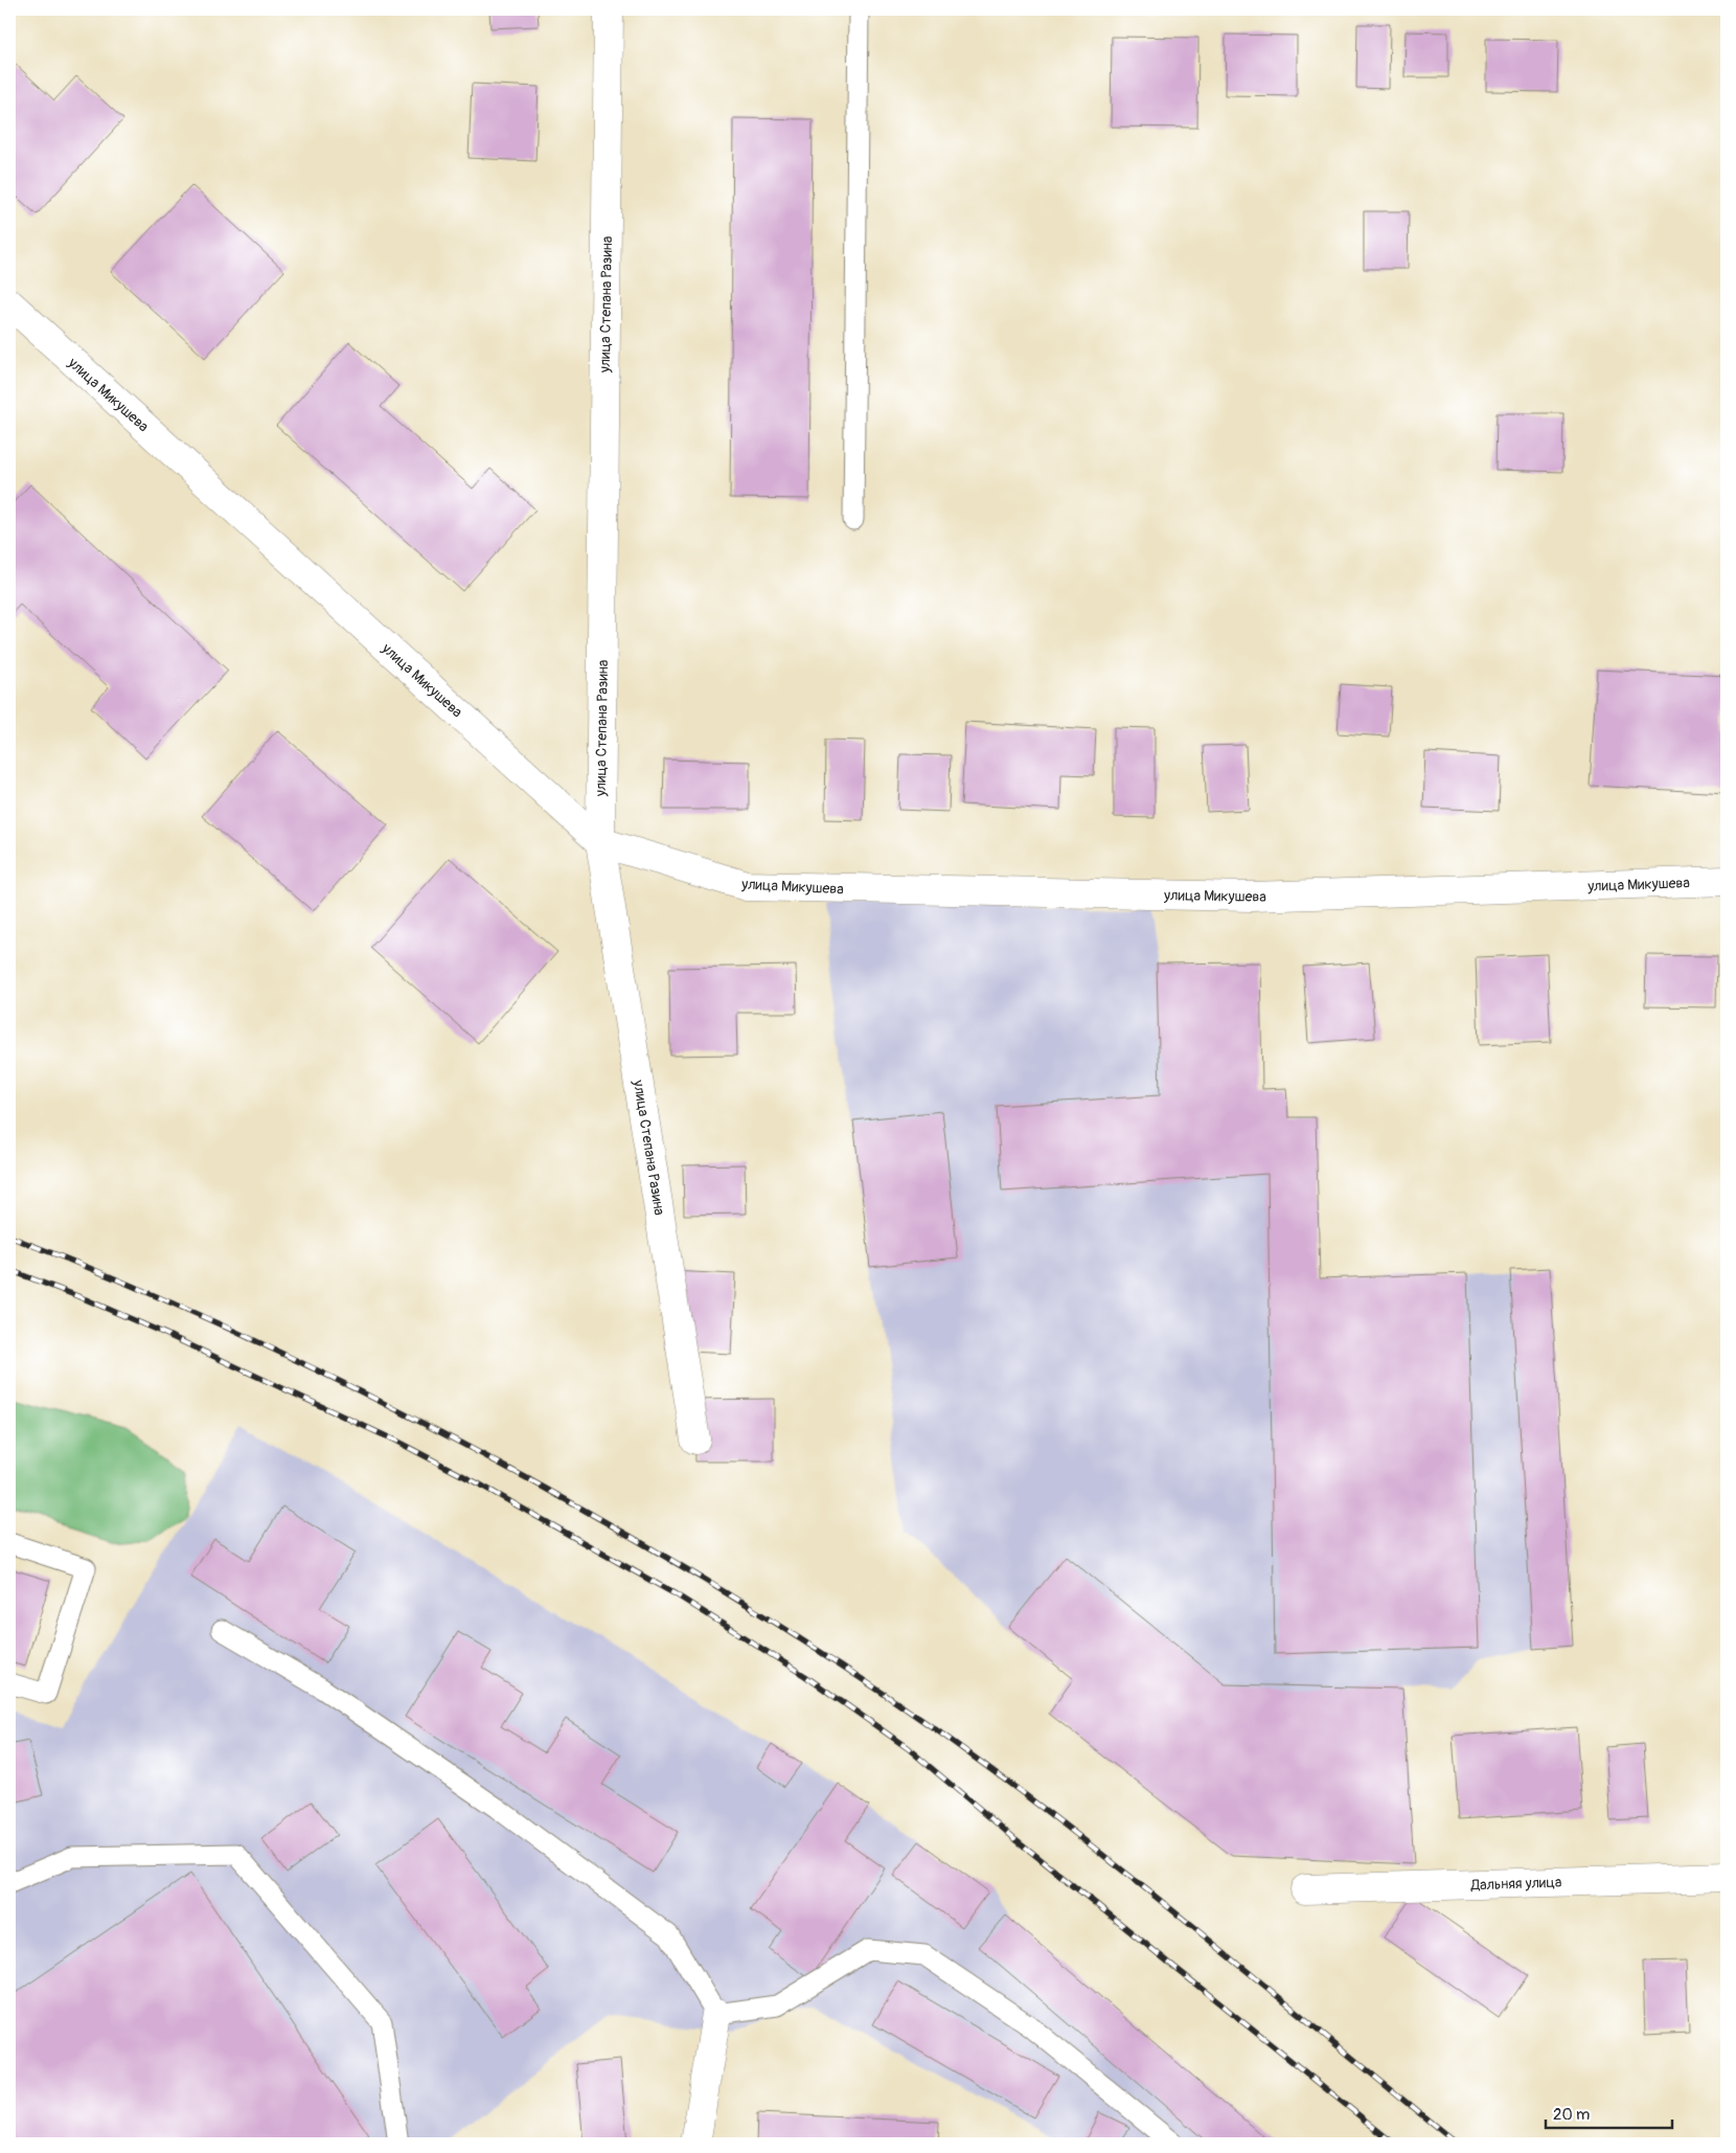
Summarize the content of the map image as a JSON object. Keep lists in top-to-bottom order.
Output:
{
  "streets": {
    "street": ["улица Степана Разина", "улица Микушева", "Дальняя улица"]
  },
  "crossings": [
    ["улица Степана Разина", "улица Микушева"]
  ],
  "scale_bar": "20 m"
}
